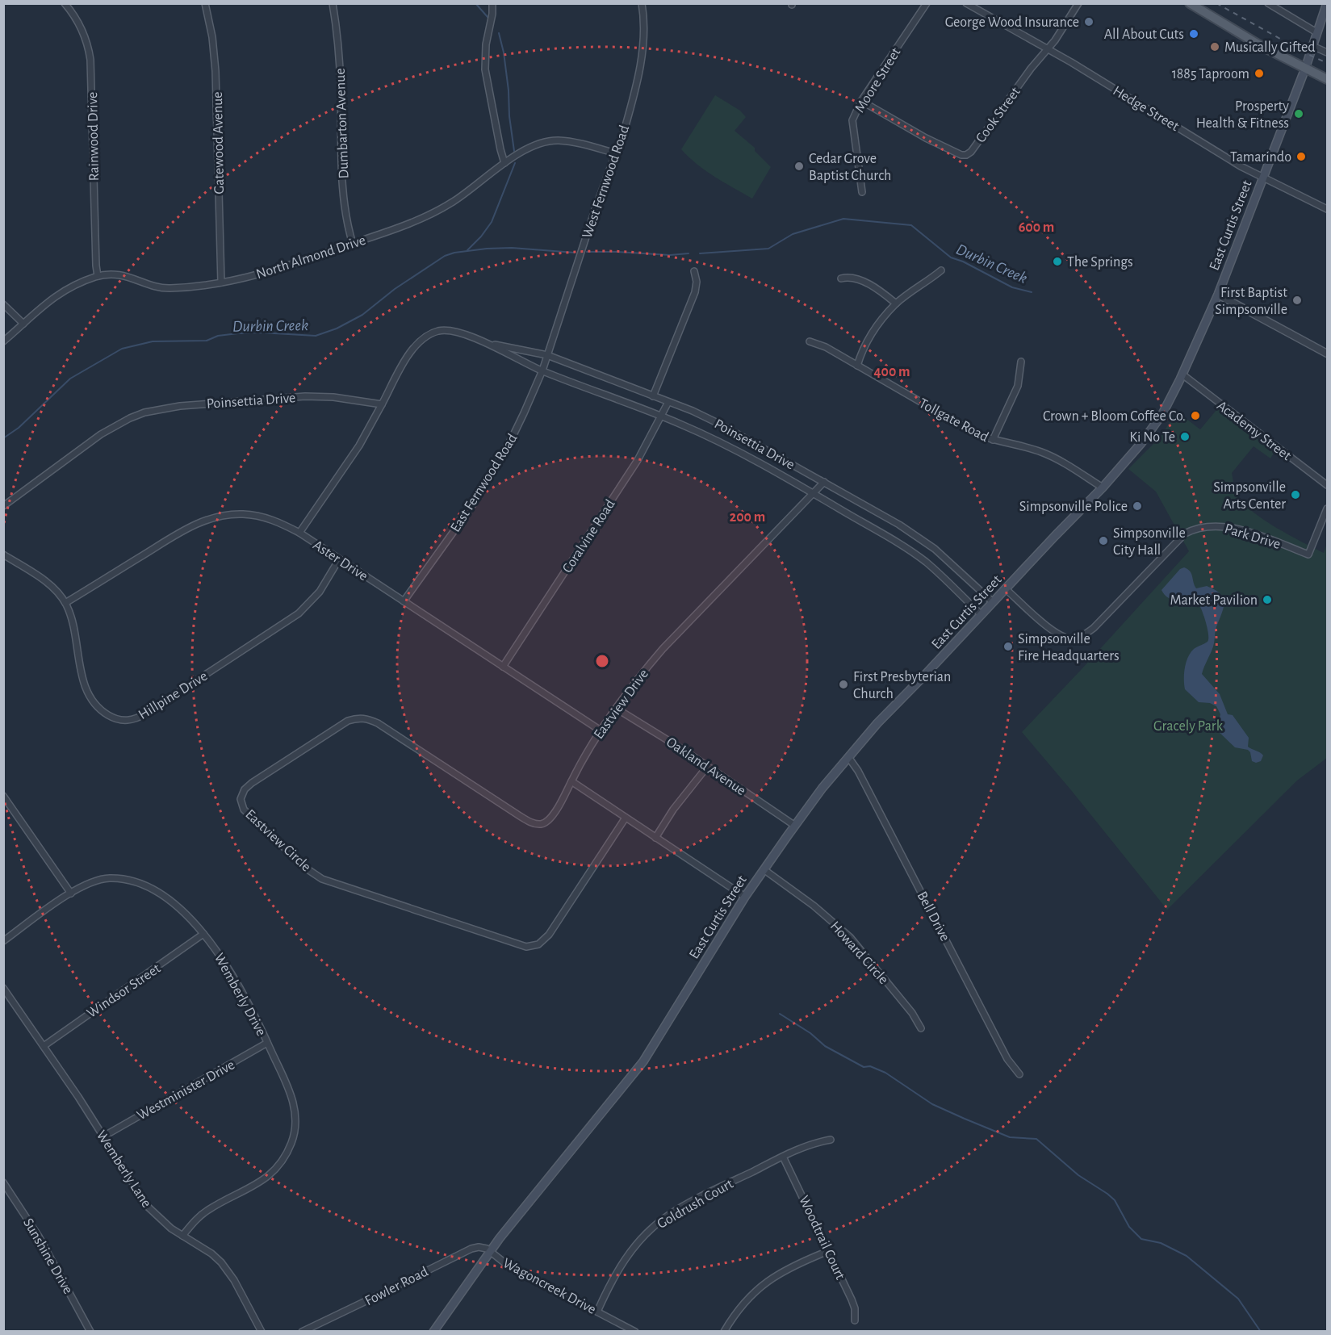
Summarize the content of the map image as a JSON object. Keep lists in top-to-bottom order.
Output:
{
  "streets": {
    "main road": ["East Curtis Street"],
    "street": [
      "Moore Street",
      "Hedge Street",
      "Cook Street",
      "Dumbarton Avenue",
      "Rainwood Drive",
      "Gatewood Avenue",
      "West Fernwood Road",
      "North Almond Drive",
      "Poinsettia Drive",
      "Tollgate Road",
      "Academy Street",
      "East Fernwood Road",
      "Coralvine Road",
      "Park Drive",
      "Aster Drive",
      "Hillpine Drive",
      "Eastview Drive",
      "Oakland Avenue",
      "Eastview Circle",
      "Bell Drive",
      "Howard Circle",
      "Windsor Street",
      "Wemberly Drive",
      "Westminister Drive",
      "Wemberly Lane",
      "Goldrush Court",
      "Woodtrail Court",
      "Sunshine Drive",
      "Fowler Road",
      "Wagoncreek Drive"
    ]
  },
  "crossings": [
    ["Moore Street", "Cook Street"],
    ["Hedge Street", "Cook Street"],
    ["Hedge Street", "East Curtis Street"],
    ["Dumbarton Avenue", "North Almond Drive"],
    ["Rainwood Drive", "North Almond Drive"],
    ["Gatewood Avenue", "North Almond Drive"],
    ["West Fernwood Road", "North Almond Drive"],
    ["West Fernwood Road", "Poinsettia Drive"],
    ["West Fernwood Road", "East Fernwood Road"],
    ["East Curtis Street", "Poinsettia Drive"],
    ["East Curtis Street", "Tollgate Road"],
    ["East Curtis Street", "Academy Street"],
    ["East Curtis Street", "Park Drive"],
    ["East Curtis Street", "Oakland Avenue"],
    ["East Curtis Street", "Bell Drive"],
    ["East Curtis Street", "Howard Circle"],
    ["East Curtis Street", "Fowler Road"],
    ["East Curtis Street", "Wagoncreek Drive"],
    ["Poinsettia Drive", "East Fernwood Road"],
    ["Poinsettia Drive", "Coralvine Road"],
    ["Poinsettia Drive", "Eastview Drive"],
    ["East Fernwood Road", "Aster Drive"],
    ["Coralvine Road", "Aster Drive"],
    ["Aster Drive", "Hillpine Drive"],
    ["Aster Drive", "Eastview Drive"],
    ["Eastview Drive", "Oakland Avenue"],
    ["Eastview Drive", "Eastview Circle"],
    ["Windsor Street", "Wemberly Drive"],
    ["Windsor Street", "Wemberly Lane"],
    ["Wemberly Drive", "Westminister Drive"],
    ["Wemberly Drive", "Wemberly Lane"],
    ["Westminister Drive", "Wemberly Lane"],
    ["Goldrush Court", "Woodtrail Court"],
    ["Goldrush Court", "Wagoncreek Drive"],
    ["Fowler Road", "Wagoncreek Drive"]
  ],
  "water": ["Durbin Creek"],
  "parks": ["Gracely Park"],
  "places": [
    "George Wood Insurance",
    "All About Cuts",
    "Musically Gifted",
    "1885 Taproom",
    "Prosperty Health & Fitness",
    "Tamarindo",
    "Cedar Grove Baptist Church",
    "The Springs",
    "First Baptist Simpsonville",
    "Crown + Bloom Coffee Co.",
    "Ki No Te",
    "Simpsonville Arts Center",
    "Simpsonville Police",
    "Simpsonville City Hall",
    "Market Pavilion",
    "Simpsonville Fire Headquarters",
    "First Presbyterian Church"
  ],
  "rings": ["600 m", "400 m", "200 m"]
}
